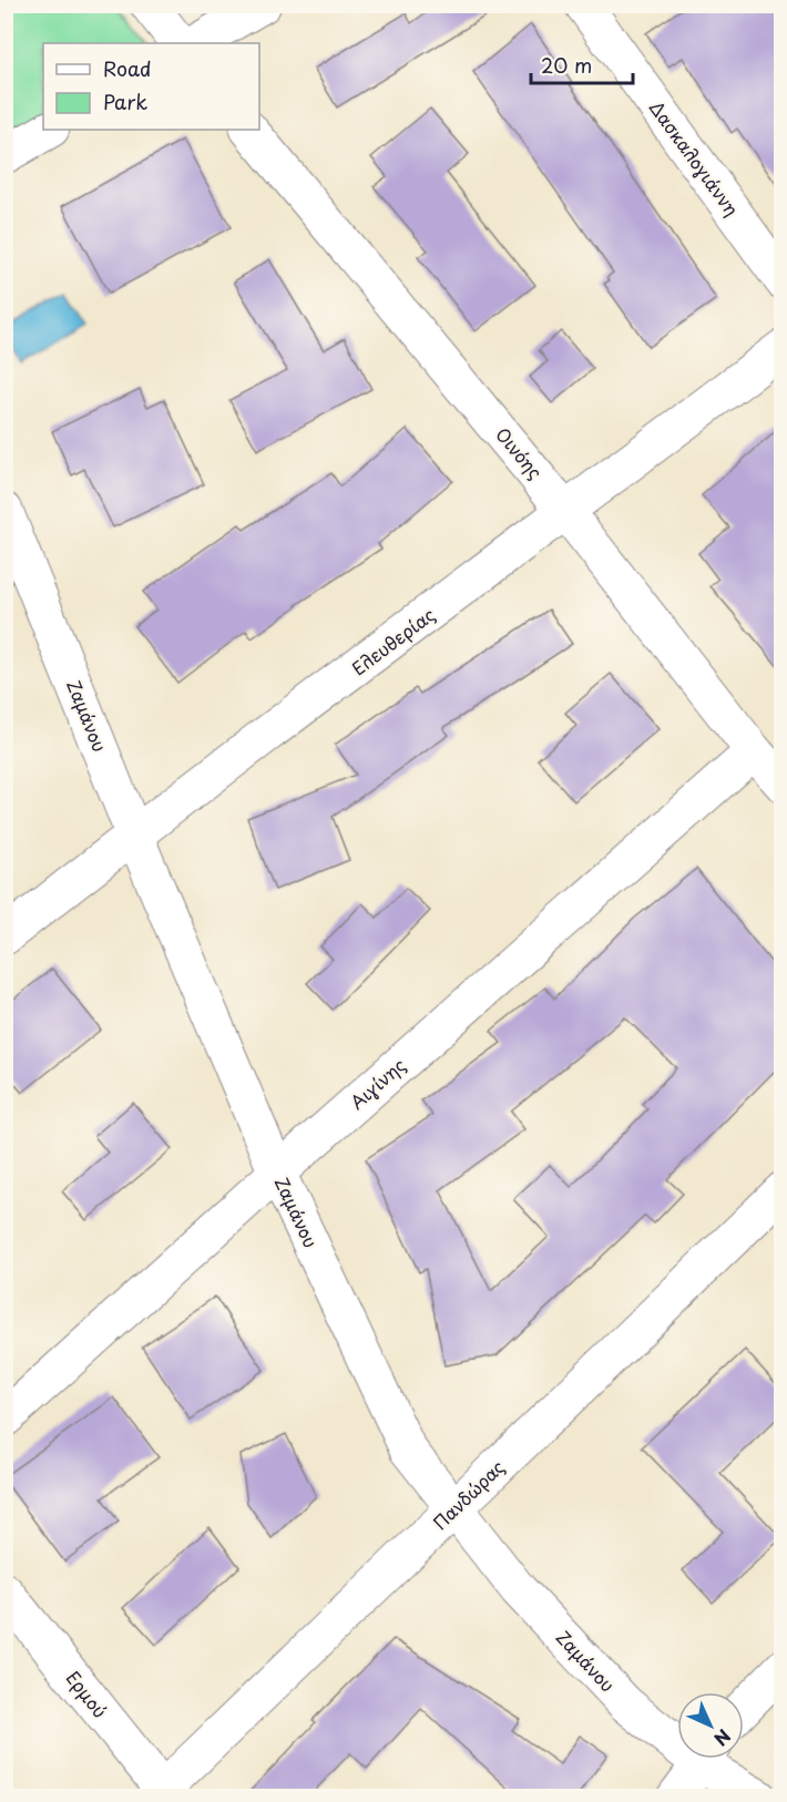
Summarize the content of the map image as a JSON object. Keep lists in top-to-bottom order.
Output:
{
  "streets": {
    "street": [
      "Δασκαλογιάννη",
      "Οινόης",
      "Ελευθερίας",
      "Ζαμάνου",
      "Αιγίνης",
      "Πανδώρας",
      "Ερμού"
    ]
  },
  "crossings": [
    ["Οινόης", "Ελευθερίας"],
    ["Οινόης", "Αιγίνης"],
    ["Ελευθερίας", "Ζαμάνου"],
    ["Ζαμάνου", "Αιγίνης"],
    ["Ζαμάνου", "Πανδώρας"],
    ["Πανδώρας", "Ερμού"]
  ],
  "legend": ["Road", "Park"],
  "scale_bar": "20 m",
  "north": "bottom right"
}
